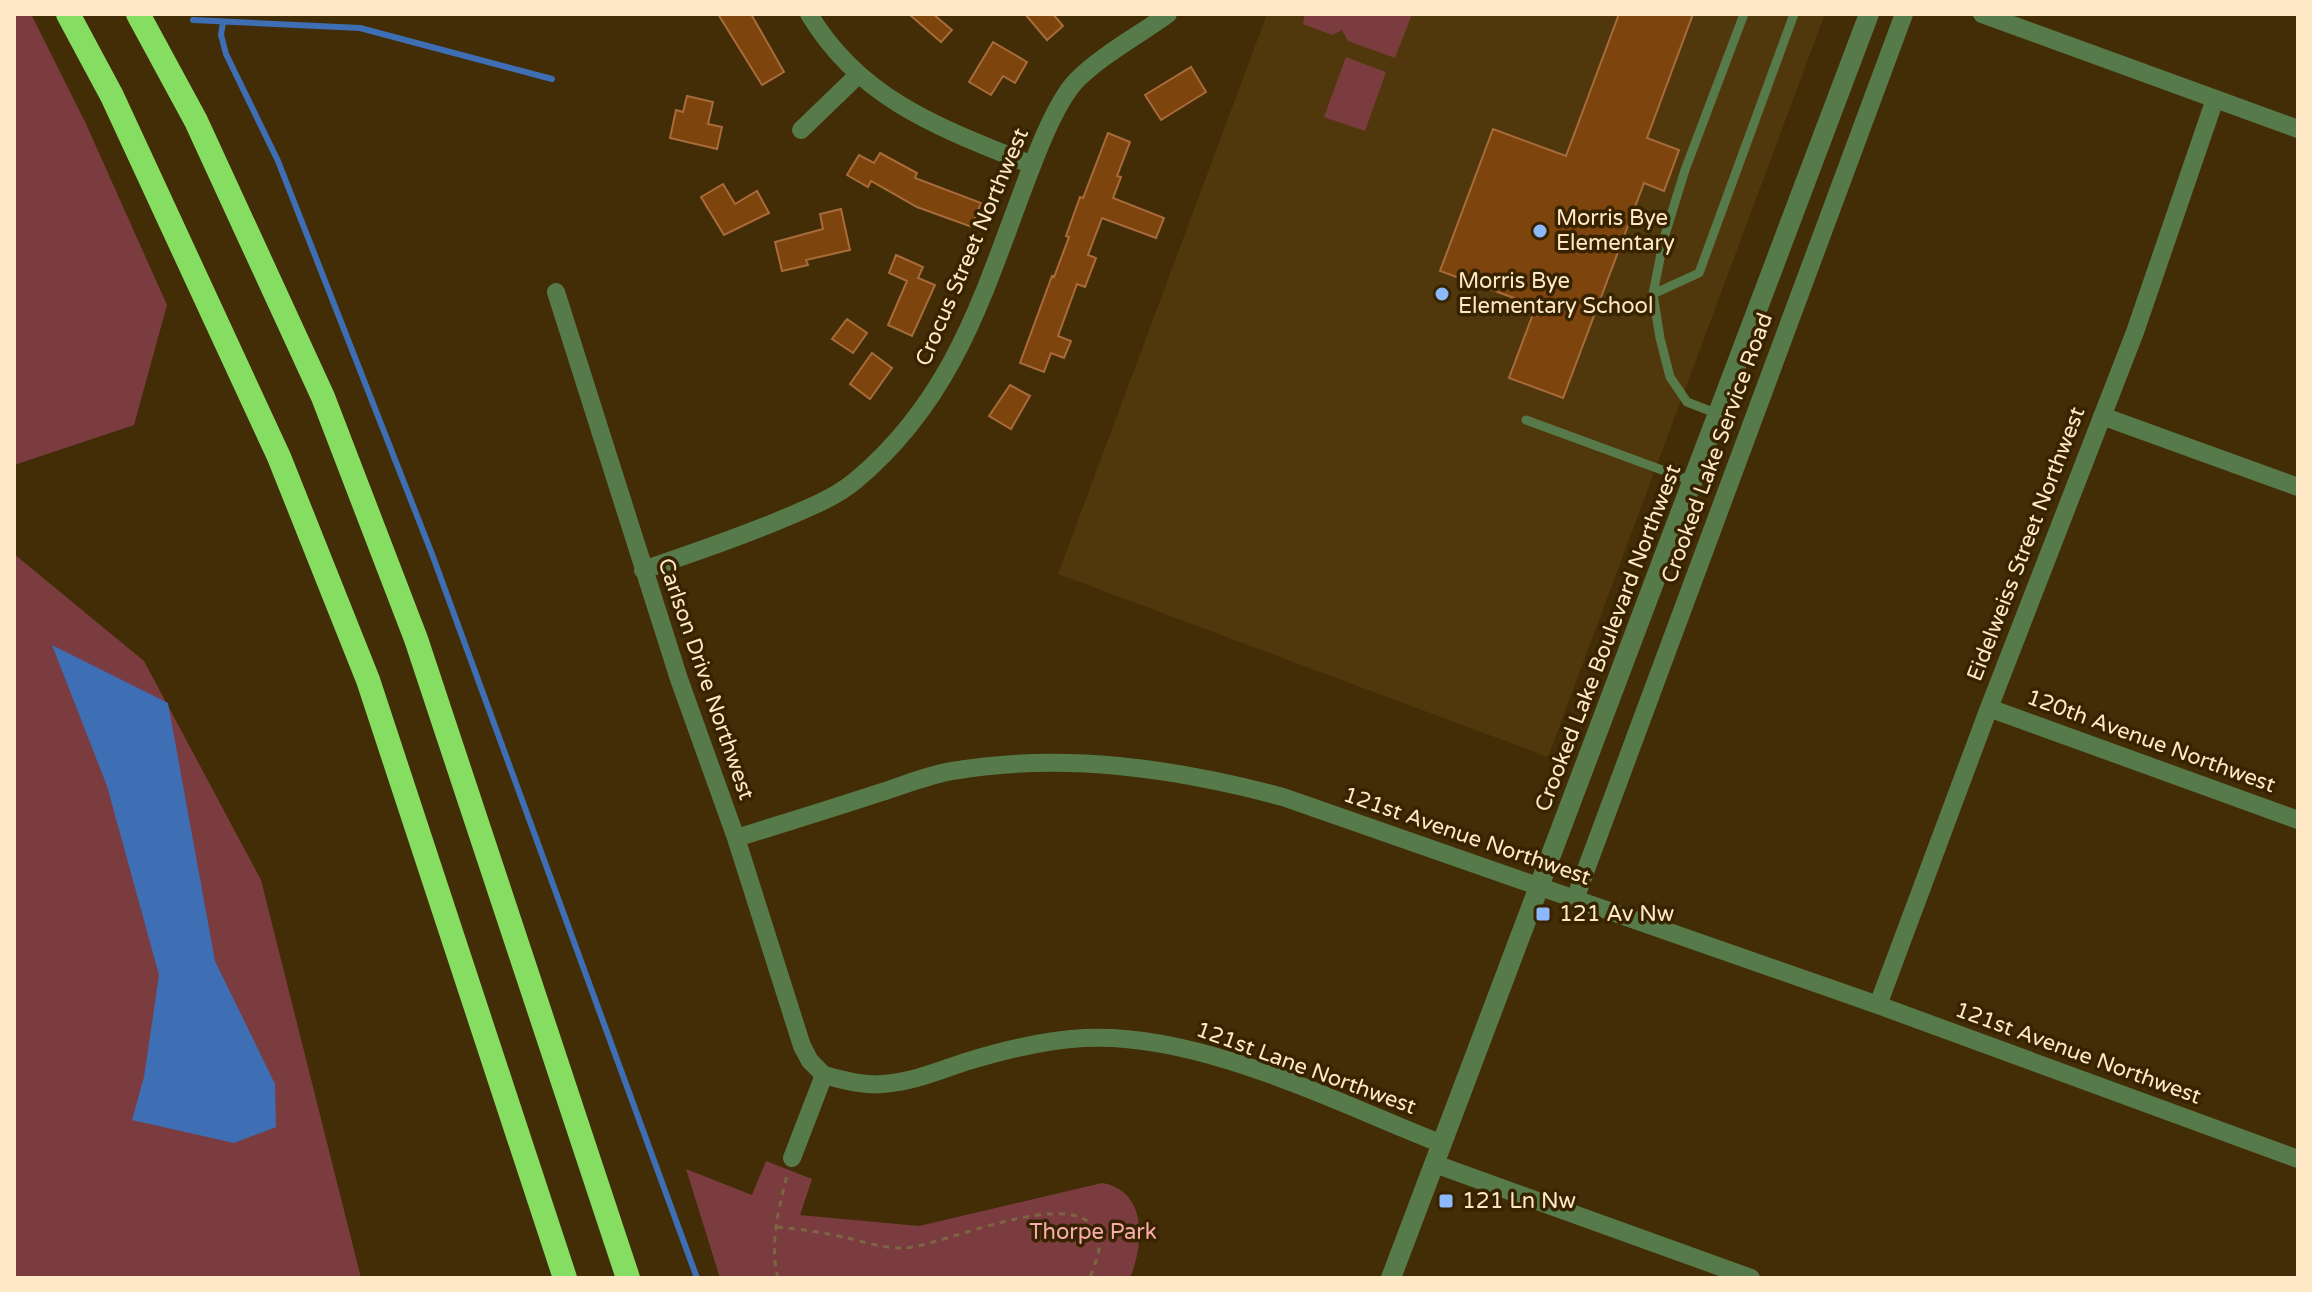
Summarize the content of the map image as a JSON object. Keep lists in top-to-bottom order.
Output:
{
  "streets": {
    "street": [
      "Crocus Street Northwest",
      "Crooked Lake Service Road",
      "Eidelweiss Street Northwest",
      "Crooked Lake Boulevard Northwest",
      "Carlson Drive Northwest",
      "120th Avenue Northwest",
      "121st Avenue Northwest",
      "121st Lane Northwest"
    ]
  },
  "crossings": [
    ["Crocus Street Northwest", "Carlson Drive Northwest"],
    ["Crooked Lake Service Road", "121st Avenue Northwest"],
    ["Eidelweiss Street Northwest", "120th Avenue Northwest"],
    ["Eidelweiss Street Northwest", "121st Avenue Northwest"],
    ["Crooked Lake Boulevard Northwest", "121st Avenue Northwest"],
    ["Crooked Lake Boulevard Northwest", "121st Lane Northwest"],
    ["Carlson Drive Northwest", "121st Avenue Northwest"],
    ["Carlson Drive Northwest", "121st Lane Northwest"]
  ],
  "parks": ["Thorpe Park"],
  "places": {
    "other": ["Morris Bye Elementary", "Morris Bye Elementary School"],
    "transit": ["121 Av Nw", "121 Ln Nw"]
  }
}
